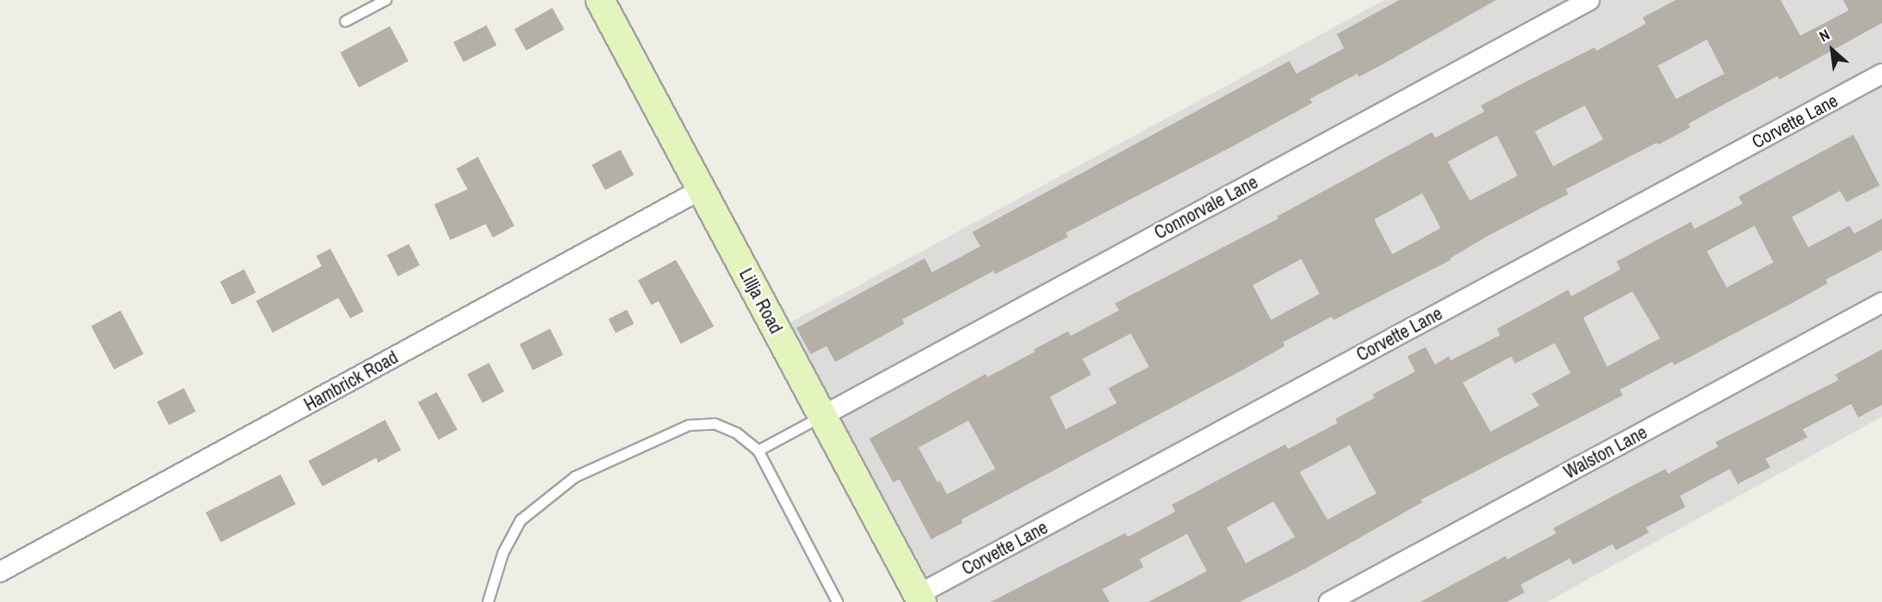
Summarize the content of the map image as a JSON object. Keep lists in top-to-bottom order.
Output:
{
  "streets": {
    "street": [
      "Corvette Lane",
      "Connorvale Lane",
      "Lillja Road",
      "Hambrick Road",
      "Walston Lane"
    ]
  },
  "crossings": [
    ["Corvette Lane", "Lillja Road"],
    ["Connorvale Lane", "Lillja Road"],
    ["Lillja Road", "Hambrick Road"]
  ],
  "north": "top left"
}
